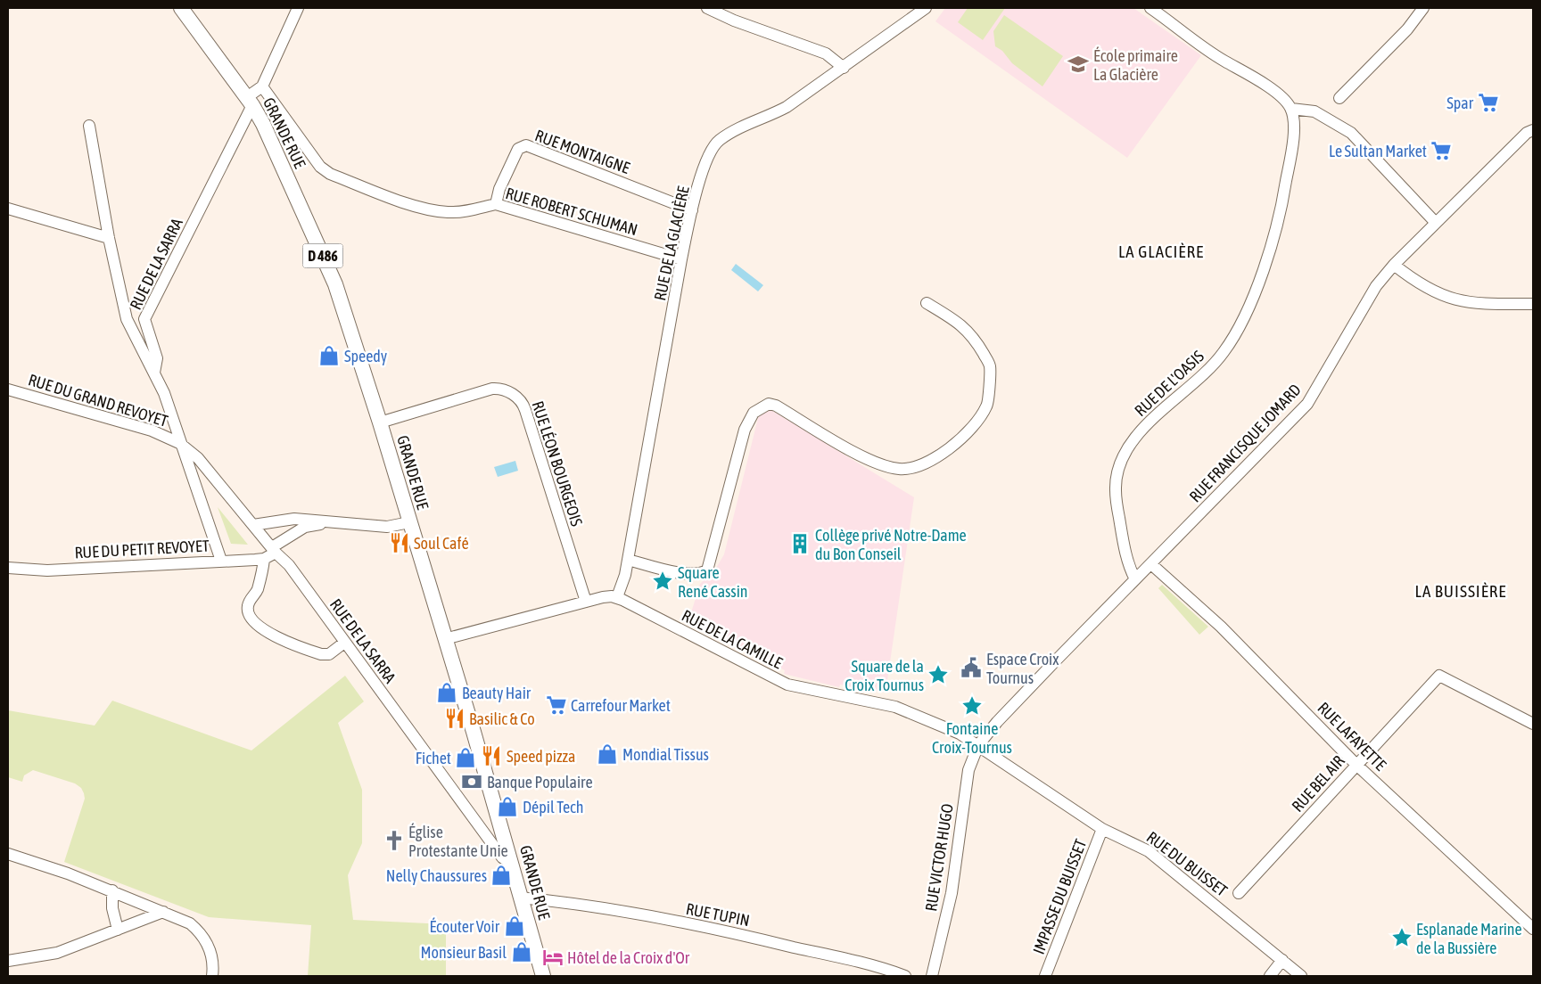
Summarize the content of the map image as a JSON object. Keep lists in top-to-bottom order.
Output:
{
  "streets": {
    "main road": ["GRANDE RUE", "D 486"],
    "street": [
      "RUE MONTAIGNE",
      "RUE ROBERT SCHUMAN",
      "RUE DE LA GLACIÈRE",
      "RUE DE LA SARRA",
      "RUE DE L'OASIS",
      "RUE DU GRAND REVOYET",
      "RUE FRANCISQUE JOMARD",
      "RUE LÉON BOURGEOIS",
      "RUE DU PETIT REVOYET",
      "RUE DE LA CAMILLE",
      "RUE LAFAYETTE",
      "RUE BEL AIR",
      "RUE VICTOR HUGO",
      "RUE DU BUISSET",
      "IMPASSE DU BUISSET",
      "RUE TUPIN"
    ]
  },
  "crossings": [
    ["GRANDE RUE", "RUE DE LA SARRA"],
    ["GRANDE RUE", "RUE LÉON BOURGEOIS"],
    ["GRANDE RUE", "RUE TUPIN"],
    ["RUE MONTAIGNE", "RUE ROBERT SCHUMAN"],
    ["RUE MONTAIGNE", "RUE DE LA GLACIÈRE"],
    ["RUE ROBERT SCHUMAN", "RUE DE LA GLACIÈRE"],
    ["RUE DE LA GLACIÈRE", "RUE DE LA CAMILLE"],
    ["RUE DE LA SARRA", "RUE DU GRAND REVOYET"],
    ["RUE DE LA SARRA", "RUE DU PETIT REVOYET"],
    ["RUE DE L'OASIS", "RUE FRANCISQUE JOMARD"],
    ["RUE FRANCISQUE JOMARD", "RUE DE LA CAMILLE"],
    ["RUE FRANCISQUE JOMARD", "RUE LAFAYETTE"],
    ["RUE FRANCISQUE JOMARD", "RUE VICTOR HUGO"],
    ["RUE FRANCISQUE JOMARD", "RUE DU BUISSET"],
    ["RUE DE LA CAMILLE", "RUE VICTOR HUGO"],
    ["RUE DE LA CAMILLE", "RUE DU BUISSET"],
    ["RUE LAFAYETTE", "RUE BEL AIR"],
    ["RUE VICTOR HUGO", "RUE DU BUISSET"],
    ["RUE DU BUISSET", "IMPASSE DU BUISSET"]
  ],
  "districts": ["LA GLACIÈRE", "LA BUISSIÈRE"],
  "places": {
    "school or university": ["École primaire La Glacière"],
    "supermarket": ["Spar", "Le Sultan Market", "Carrefour Market"],
    "shop": [
      "Speedy",
      "Beauty Hair",
      "Mondial Tissus",
      "Fichet",
      "Dépil Tech",
      "Nelly Chaussures",
      "Écouter Voir",
      "Monsieur Basil"
    ],
    "restaurant": ["Soul Café", "Basilic & Co", "Speed pizza"],
    "building": ["Collège privé Notre-Dame du Bon Conseil"],
    "place": [
      "Square René Cassin",
      "Square de la Croix Tournus",
      "Fontaine Croix-Tournus",
      "Esplanade Marine de la Bussière"
    ],
    "public building": ["Espace Croix Tournus"],
    "bank": ["Banque Populaire"],
    "church": ["Église Protestante Unie"],
    "hotel": ["Hôtel de la Croix d'Or"]
  }
}
